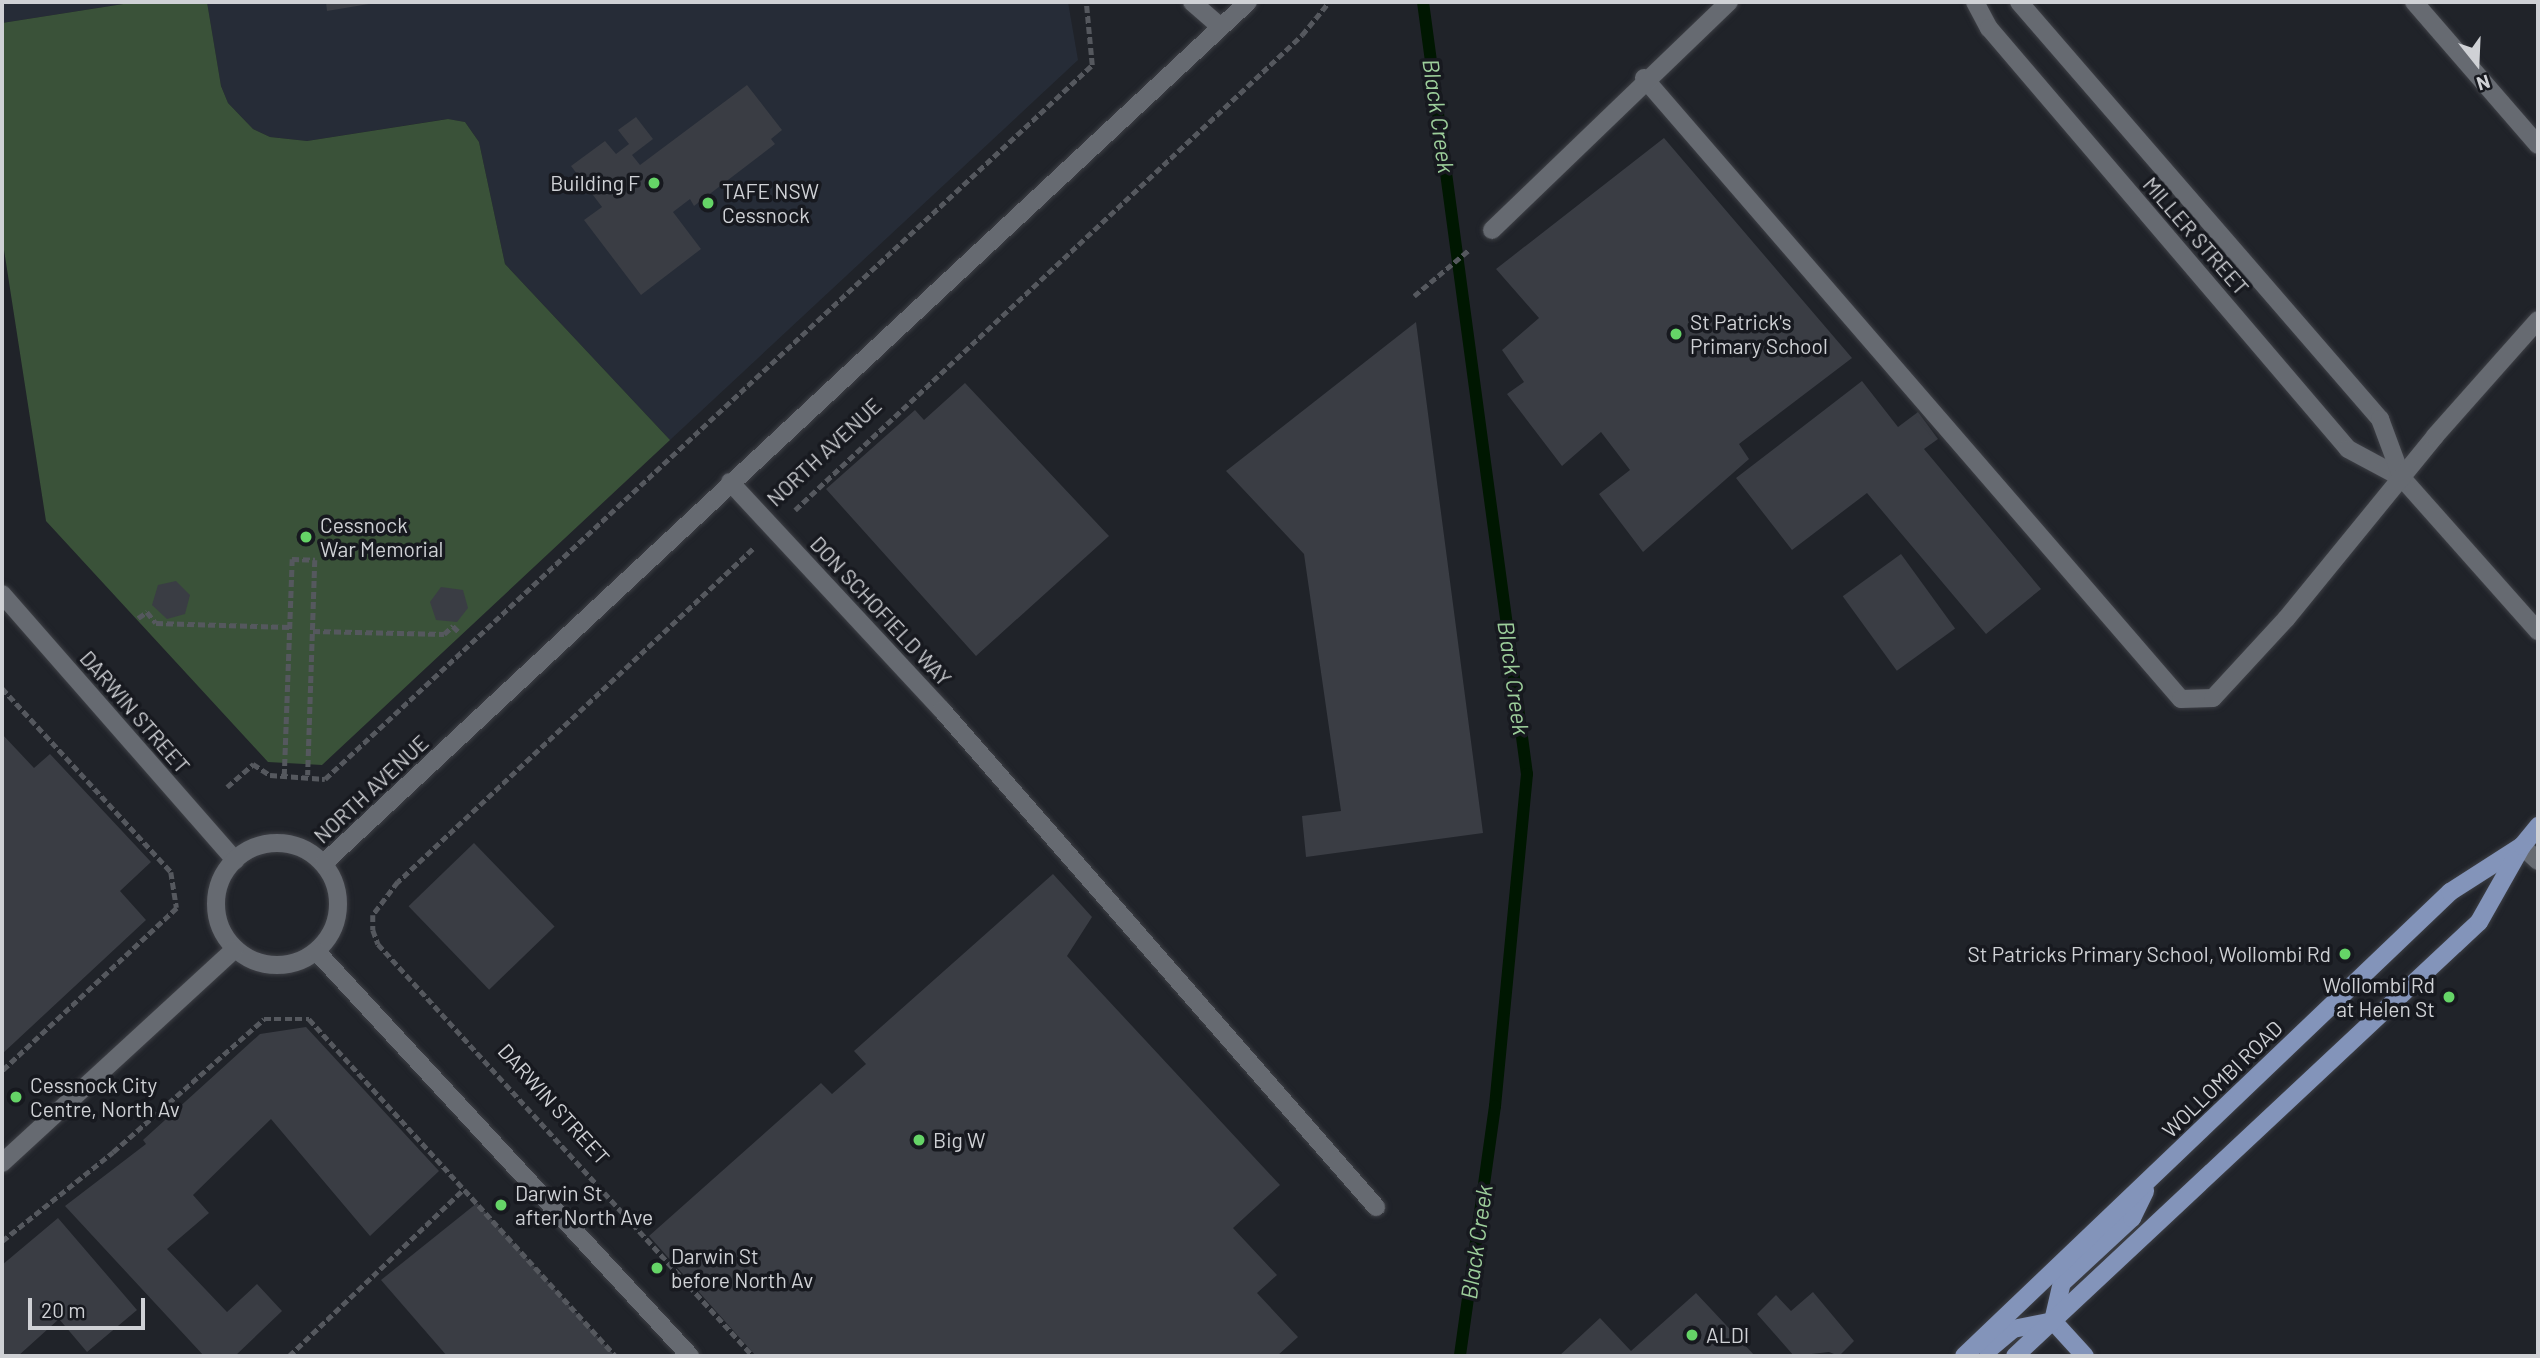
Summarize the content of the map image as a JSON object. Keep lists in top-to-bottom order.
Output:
{
  "streets": {
    "main road": ["WOLLOMBI ROAD"],
    "street": [
      "MILLER STREET",
      "NORTH AVENUE",
      "DON SCHOFIELD WAY",
      "DARWIN STREET"
    ]
  },
  "crossings": [
    ["NORTH AVENUE", "DON SCHOFIELD WAY"],
    ["NORTH AVENUE", "DARWIN STREET"]
  ],
  "water": ["Black Creek"],
  "places": [
    "Building F",
    "TAFE NSW Cessnock",
    "St Patrick's Primary School",
    "Cessnock War Memorial",
    "St Patricks Primary School, Wollombi Rd",
    "Wollombi Rd at Helen St",
    "Cessnock City Centre, North Av",
    "Big W",
    "Darwin St after North Ave",
    "Darwin St before North Av",
    "ALDI"
  ],
  "scale_bar": "20 m",
  "north": "bottom"
}
